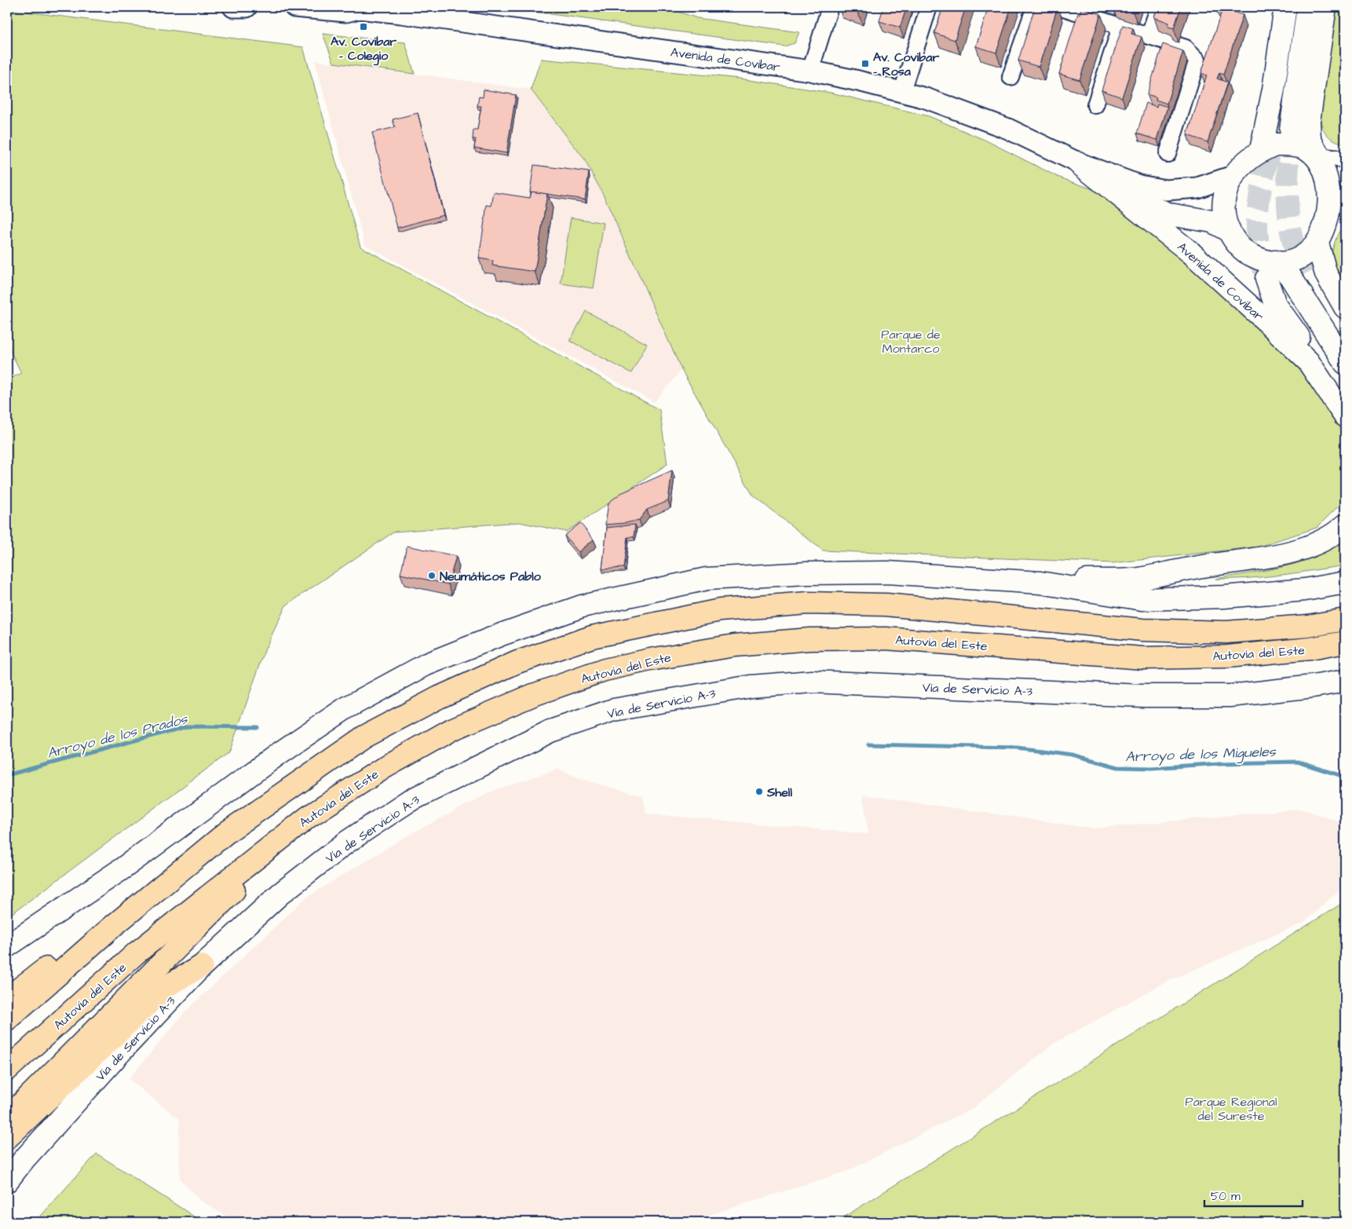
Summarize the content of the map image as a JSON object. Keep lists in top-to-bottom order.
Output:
{
  "streets": {
    "highway": ["Autovía del Este"],
    "main road": ["Avenida de Covibar", "Vía de Servicio A-3"]
  },
  "water": ["Arroyo de los Prados", "Arroyo de los Migueles"],
  "parks": ["Parque de Montarco", "Parque Regional del Sureste"],
  "places": {
    "transit": ["Av. Covibar - Colegio", "Av. Covibar - Rosa"],
    "other": ["Neumáticos Pablo", "Shell"]
  },
  "scale_bar": "50 m"
}
